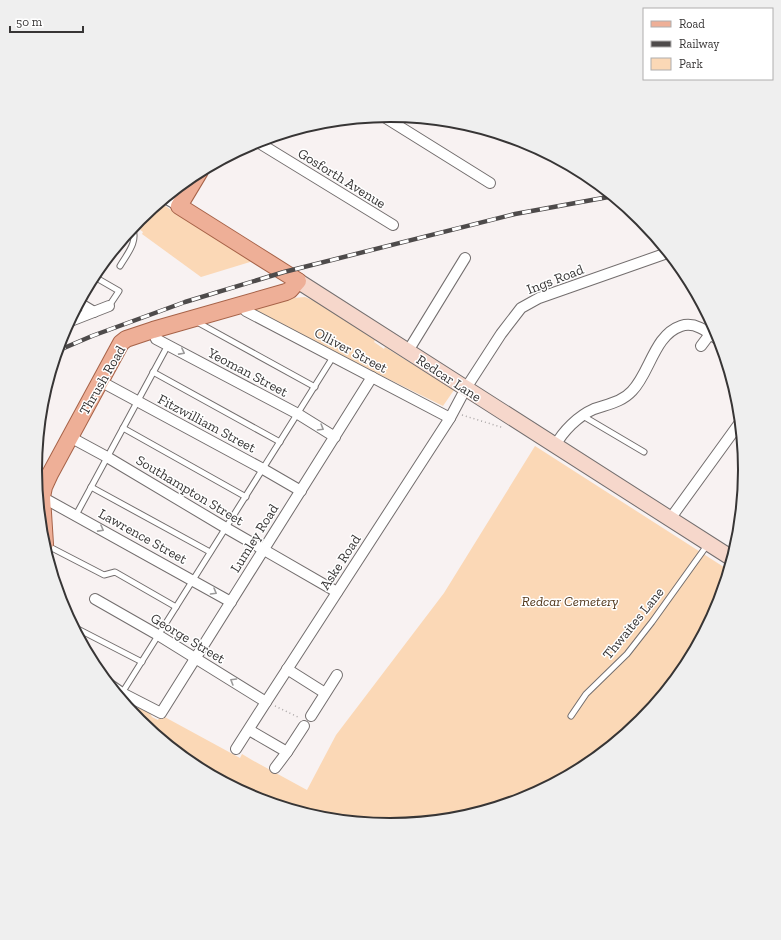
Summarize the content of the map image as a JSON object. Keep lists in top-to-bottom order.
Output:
{
  "streets": {
    "main road": ["Redcar Lane", "Thrush Road"],
    "street": [
      "Gosforth Avenue",
      "Ings Road",
      "Olliver Street",
      "Yeoman Street",
      "Fitzwilliam Street",
      "Southampton Street",
      "Lawrence Street",
      "Lumley Road",
      "Aske Road",
      "George Street"
    ],
    "lane": ["Thwaites Lane"]
  },
  "crossings": [
    ["Ings Road", "Redcar Lane"],
    ["Ings Road", "Aske Road"],
    ["Olliver Street", "Thrush Road"],
    ["Olliver Street", "Lumley Road"],
    ["Olliver Street", "Aske Road"],
    ["Yeoman Street", "Thrush Road"],
    ["Yeoman Street", "Lumley Road"],
    ["Redcar Lane", "Thrush Road"],
    ["Redcar Lane", "Aske Road"],
    ["Redcar Lane", "Thwaites Lane"],
    ["Thrush Road", "Fitzwilliam Street"],
    ["Thrush Road", "Southampton Street"],
    ["Fitzwilliam Street", "Lumley Road"],
    ["Southampton Street", "Lumley Road"],
    ["Southampton Street", "Aske Road"],
    ["Lawrence Street", "Lumley Road"],
    ["Lumley Road", "George Street"],
    ["Aske Road", "George Street"]
  ],
  "one_way": ["Yeoman Street", "Lawrence Street", "George Street"],
  "parks": ["Redcar Cemetery"],
  "legend": ["Road", "Railway", "Park"],
  "scale_bar": "50 m"
}
